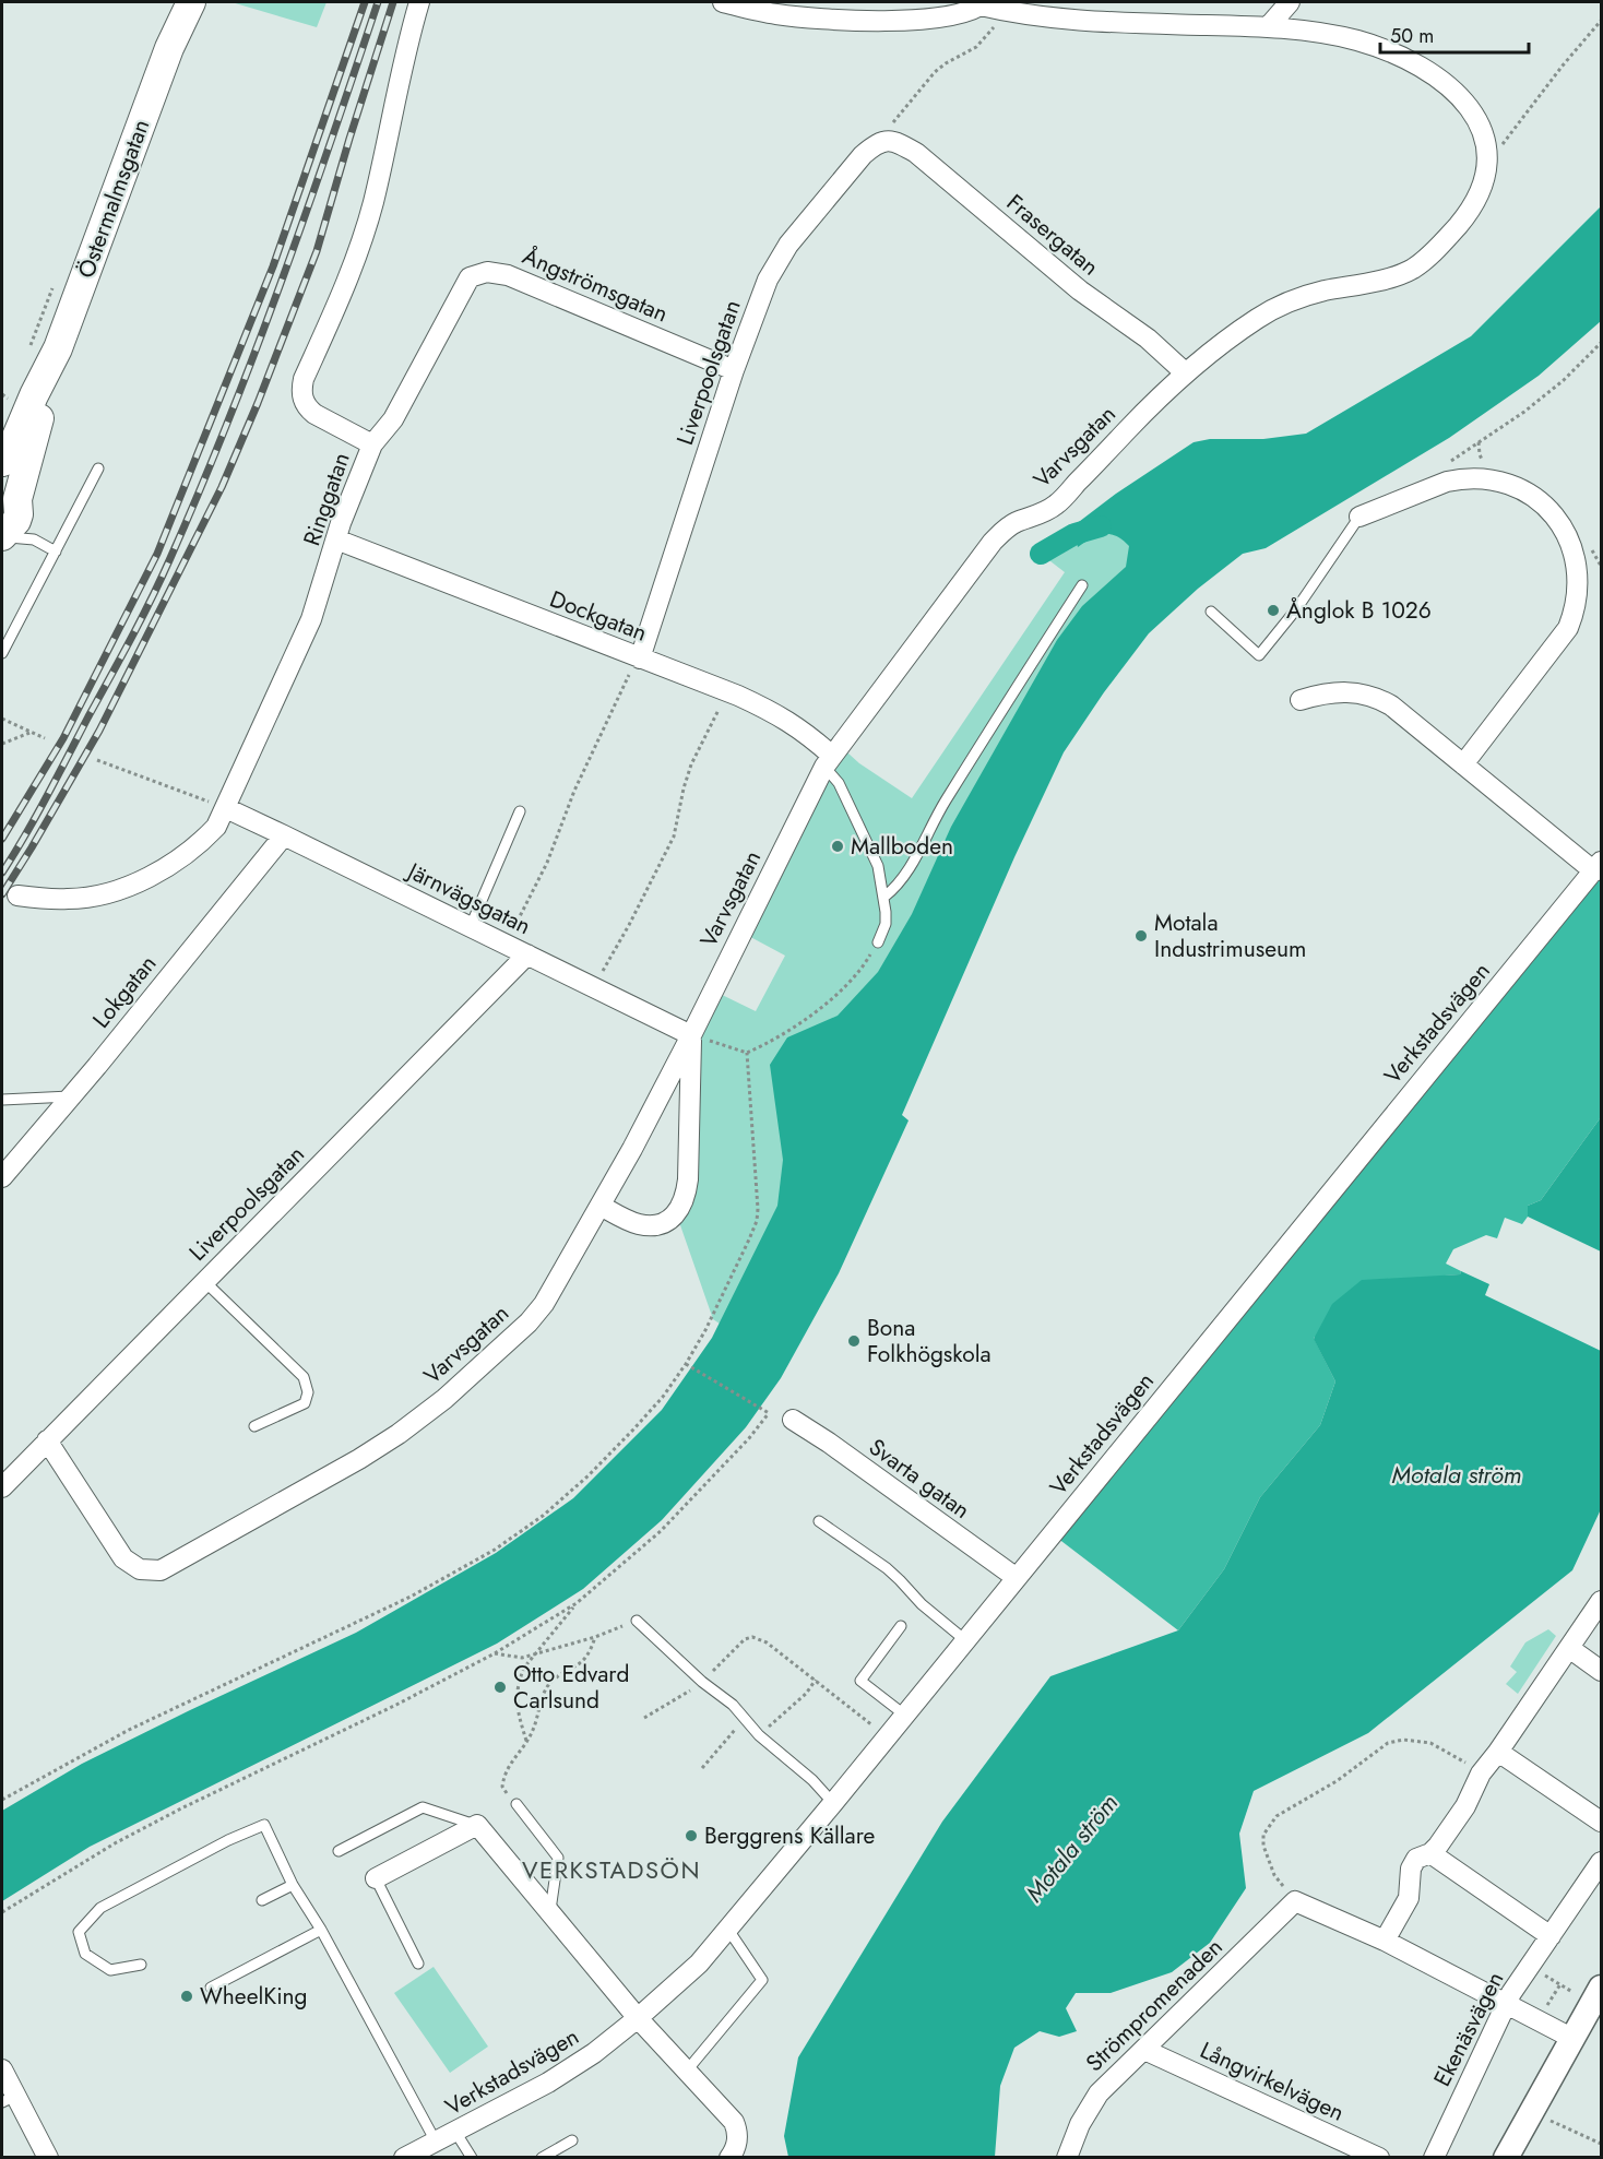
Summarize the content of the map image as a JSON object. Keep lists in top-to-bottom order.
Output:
{
  "streets": {
    "main road": ["Östermalmsgatan"],
    "street": [
      "Frasergatan",
      "Ångströmsgatan",
      "Liverpoolsgatan",
      "Varvsgatan",
      "Ringgatan",
      "Dockgatan",
      "Järnvägsgatan",
      "Lokgatan",
      "Verkstadsvägen",
      "Svarta gatan",
      "Strömpromenaden",
      "Ekenäsvägen",
      "Långvirkelvägen"
    ]
  },
  "crossings": [
    ["Frasergatan", "Liverpoolsgatan"],
    ["Frasergatan", "Varvsgatan"],
    ["Ångströmsgatan", "Liverpoolsgatan"],
    ["Ångströmsgatan", "Ringgatan"],
    ["Liverpoolsgatan", "Varvsgatan"],
    ["Liverpoolsgatan", "Dockgatan"],
    ["Liverpoolsgatan", "Järnvägsgatan"],
    ["Varvsgatan", "Dockgatan"],
    ["Varvsgatan", "Järnvägsgatan"],
    ["Ringgatan", "Dockgatan"],
    ["Ringgatan", "Järnvägsgatan"],
    ["Järnvägsgatan", "Lokgatan"],
    ["Verkstadsvägen", "Svarta gatan"],
    ["Strömpromenaden", "Långvirkelvägen"]
  ],
  "districts": ["VERKSTADSÖN"],
  "water": ["Motala ström"],
  "places": [
    "Ånglok B 1026",
    "Mallboden",
    "Motala Industrimuseum",
    "Bona Folkhögskola",
    "Otto Edvard Carlsund",
    "Berggrens Källare",
    "WheelKing"
  ],
  "scale_bar": "50 m"
}
